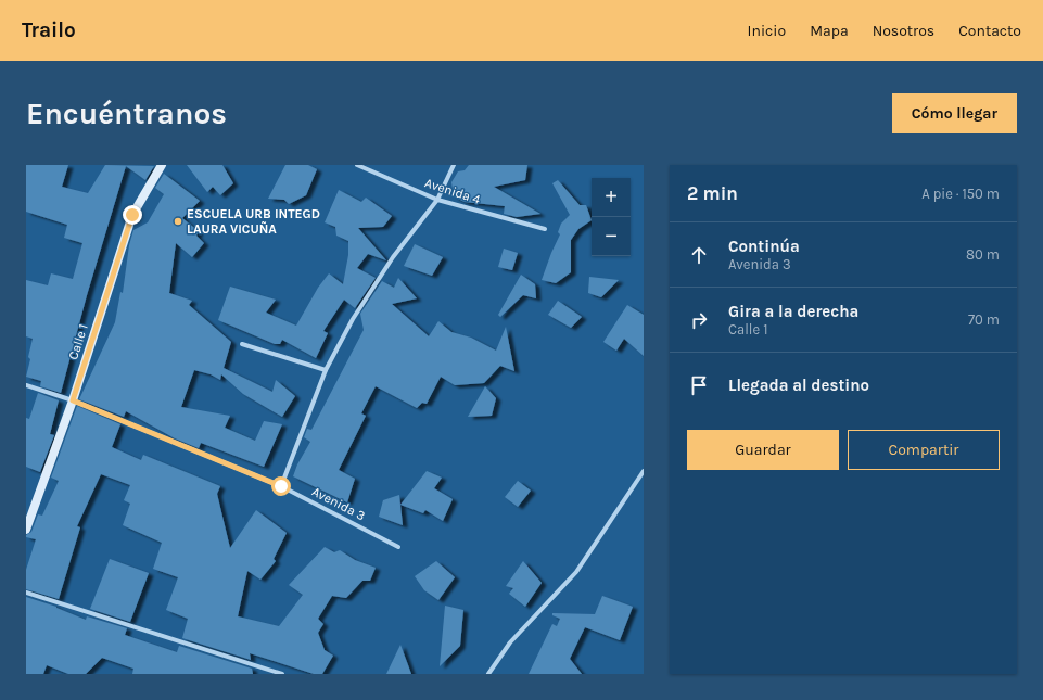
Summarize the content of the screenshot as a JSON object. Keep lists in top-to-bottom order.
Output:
{
  "streets": {
    "street": ["Avenida 4", "Calle 1", "Avenida 3"]
  },
  "crossings": [
    ["Calle 1", "Avenida 3"]
  ],
  "places": ["ESCUELA URB INTEGD LAURA VICUÑA"],
  "page": {
    "header": "Trailo",
    "nav": [
      "Inicio",
      "Mapa",
      "Nosotros",
      "Contacto"
    ],
    "buttons": [
      "Cómo llegar",
      ["Guardar", "Compartir"]
    ],
    "title": "Encuéntranos",
    "heading": ["2 min", "A pie · 150 m"],
    "map_buttons": ["+", "−"],
    "list": [
      ["Continúa", "Avenida 3", "80 m"],
      ["Gira a la derecha", "Calle 1", "70 m"],
      "Llegada al destino"
    ]
  }
}
